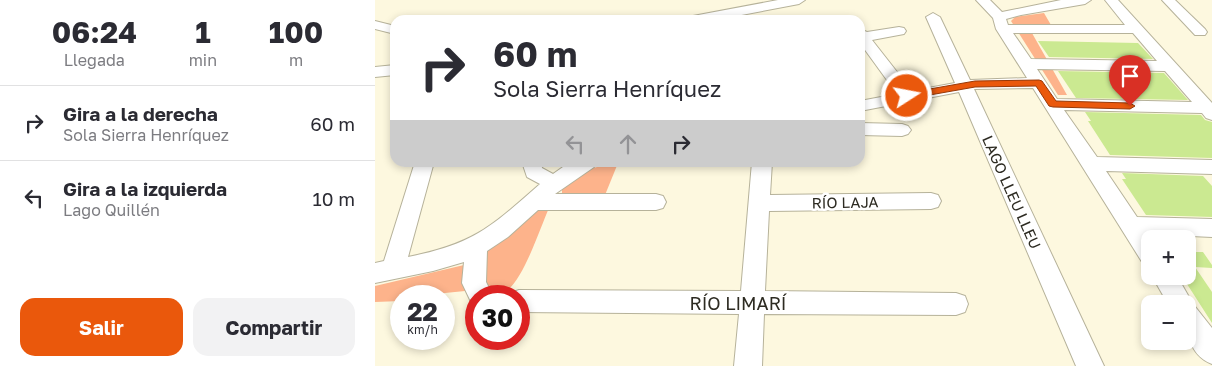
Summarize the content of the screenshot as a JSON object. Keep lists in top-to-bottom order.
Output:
{
  "streets": {
    "street": ["LAGO LLEU LLEU", "RÍO LAJA", "RÍO LIMARÍ"]
  },
  "page": {
    "eta": [
      "06:24",
      "Llegada",
      "1",
      "min",
      "100",
      "m"
    ],
    "turn": ["60 m", "Sola Sierra Henríquez"],
    "list": [
      {
        "name": "Gira a la derecha",
        "note": "Sola Sierra Henríquez",
        "value": "60 m"
      },
      {
        "name": "Gira a la izquierda",
        "note": "Lago Quillén",
        "value": "10 m"
      }
    ],
    "map_buttons": ["+", "−"],
    "speed": "22 km/h",
    "limit": "30",
    "buttons": ["Salir", "Compartir"]
  }
}
